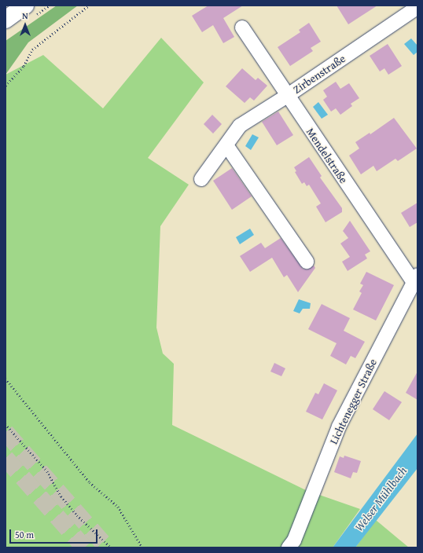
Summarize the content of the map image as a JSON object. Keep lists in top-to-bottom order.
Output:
{
  "streets": {
    "street": ["Zirbenstraße", "Mendelstraße", "Lichtenegger Straße"]
  },
  "crossings": [
    ["Zirbenstraße", "Mendelstraße"],
    ["Mendelstraße", "Lichtenegger Straße"]
  ],
  "water": ["Welser Mühlbach"],
  "scale_bar": "50 m",
  "north": "top"
}
